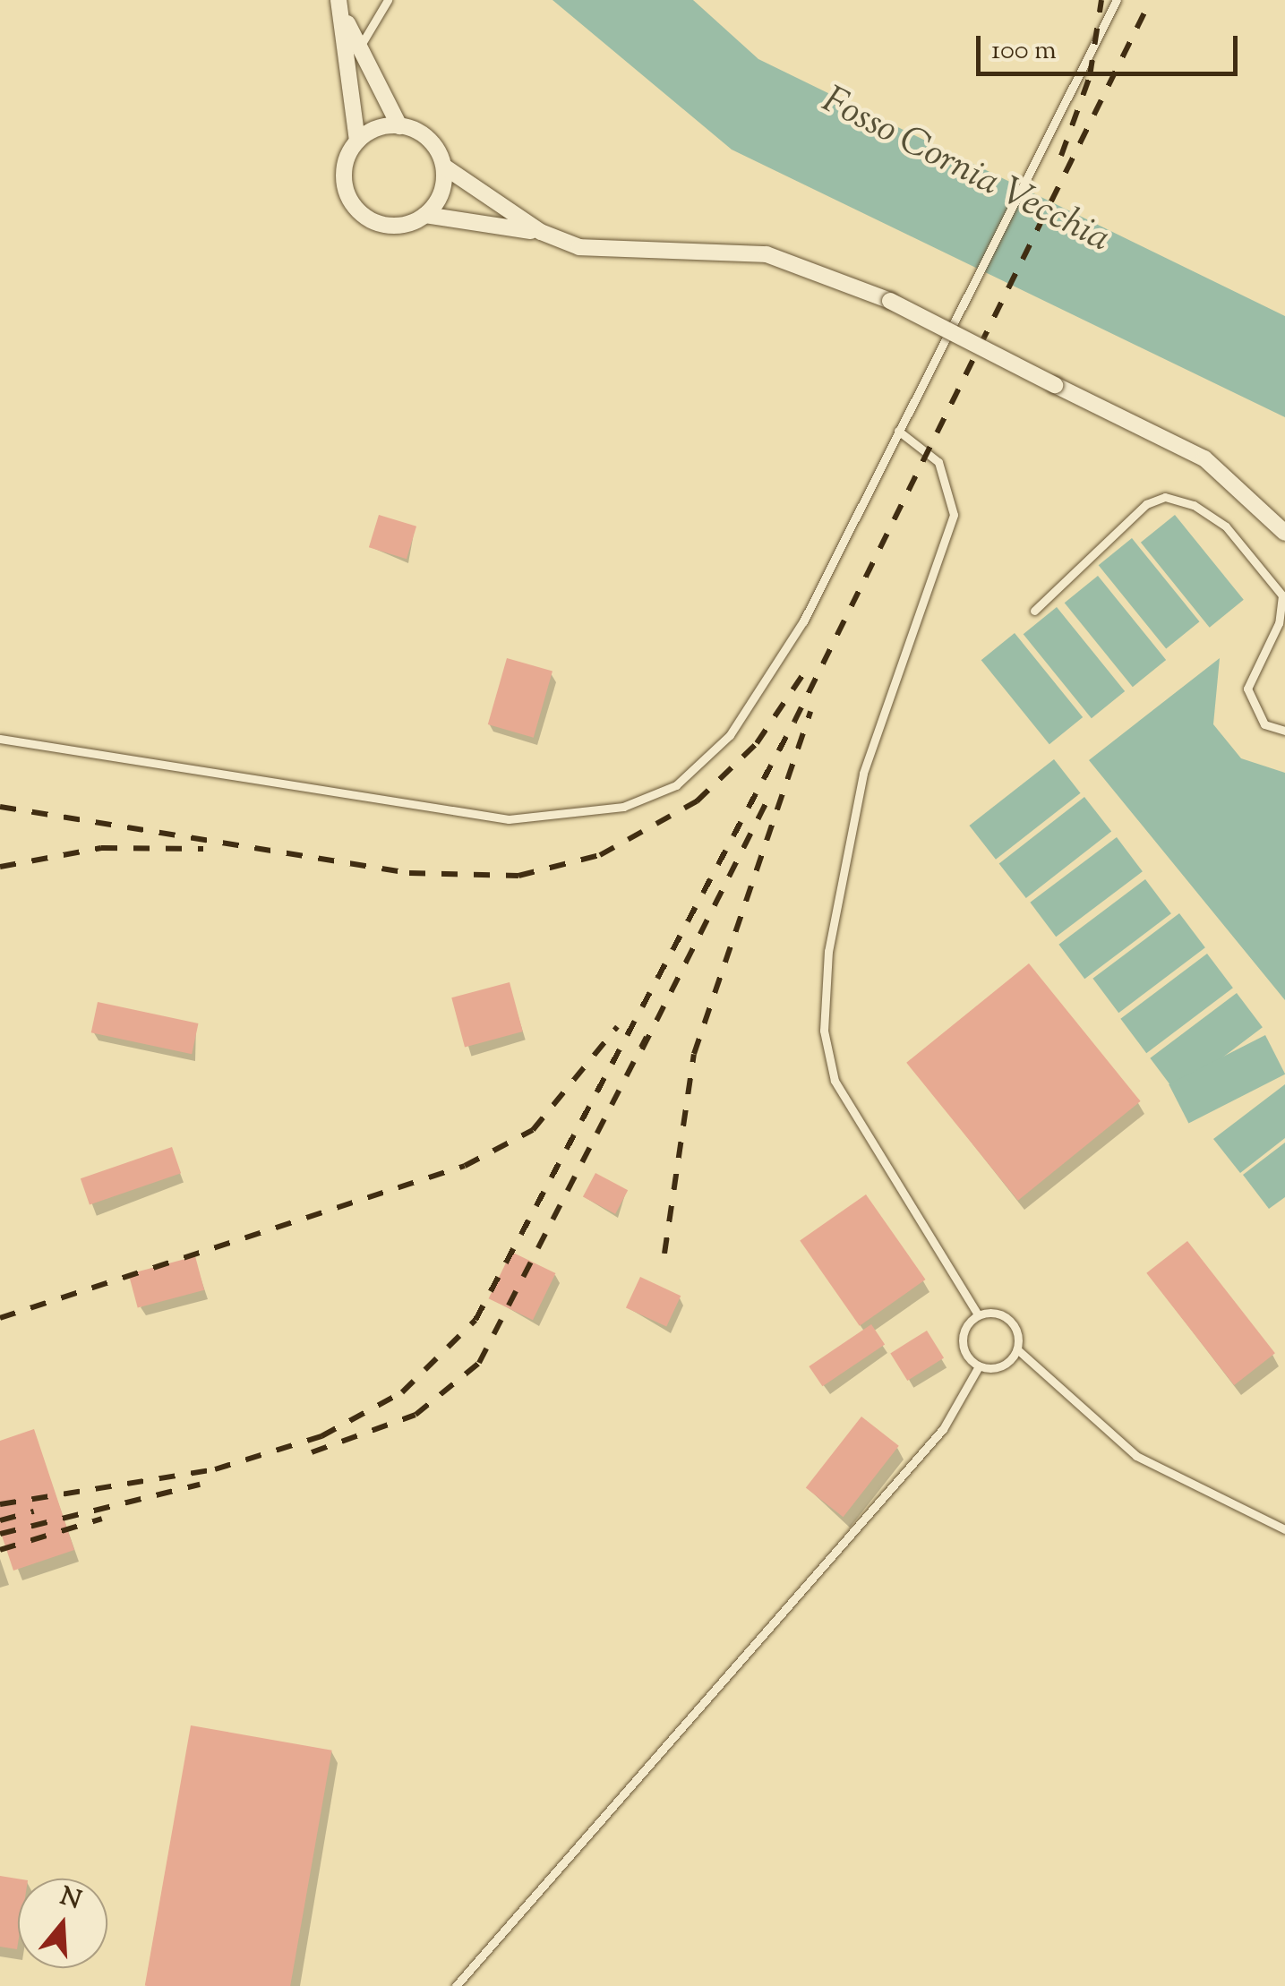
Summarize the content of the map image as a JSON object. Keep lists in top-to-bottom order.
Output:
{
  "water": ["Fosso Cornia Vecchia"],
  "scale_bar": "100 m",
  "north": "top"
}
